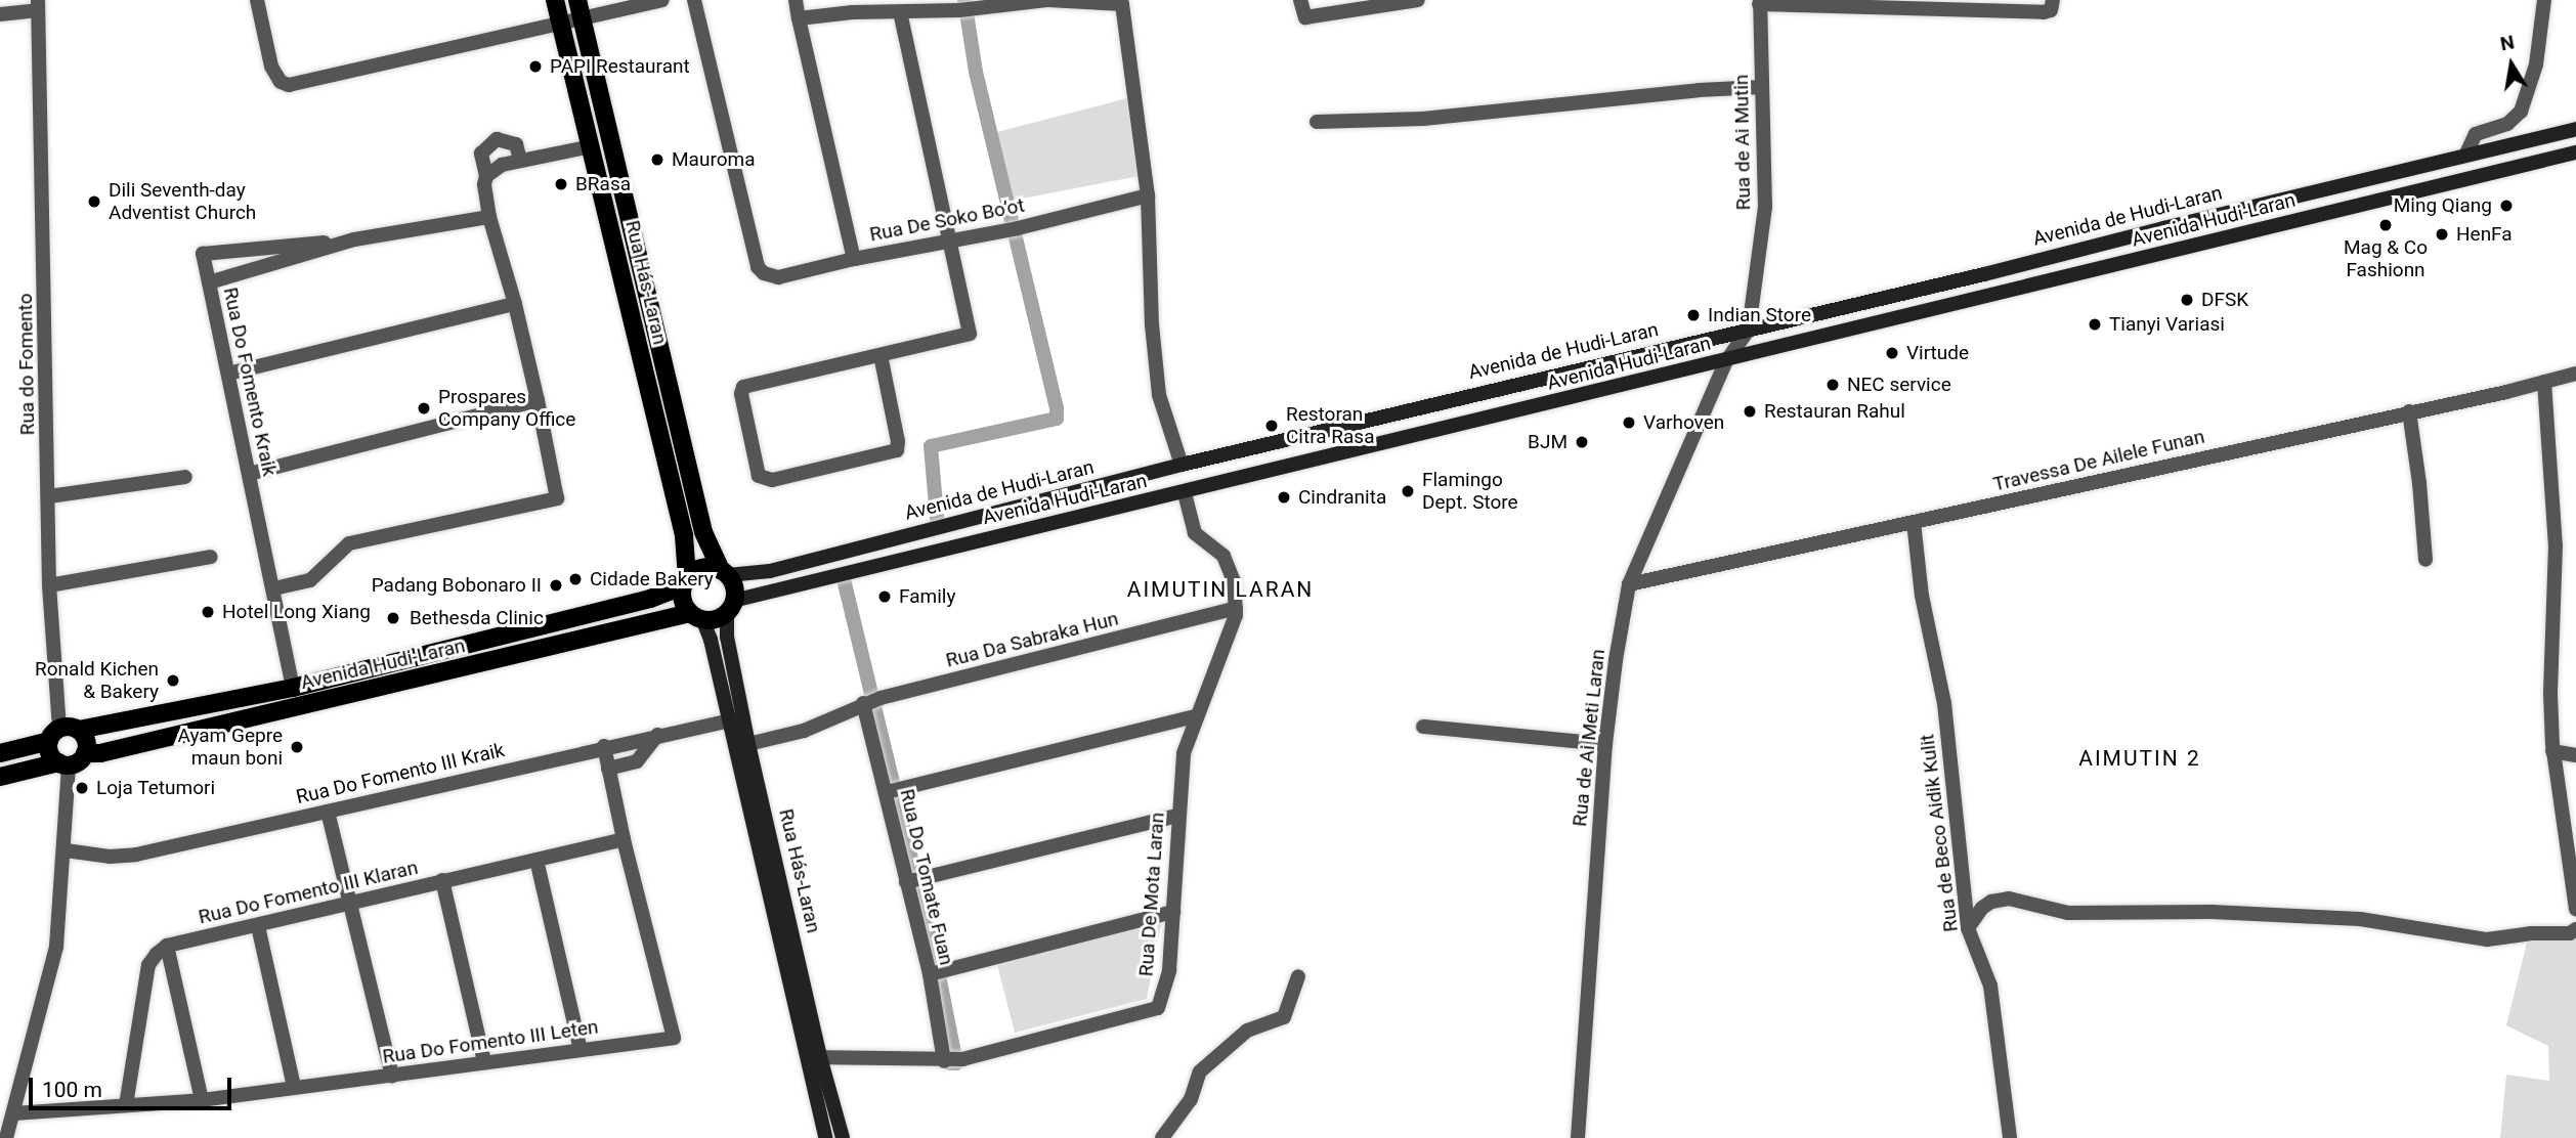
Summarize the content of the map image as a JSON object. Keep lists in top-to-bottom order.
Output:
{
  "streets": {
    "main road": ["Avenida de Hudi-Laran", "Avenida Hudi-Laran", "Rua Hás-Laran"],
    "street": [
      "Rua de Ai Mutin",
      "Rua De Soko Bo’ot",
      "Rua do Fomento",
      "Rua Do Fomento Kraik",
      "Travessa De Ailele Funan",
      "Rua Da Sabraka Hun",
      "Rua de Ai Meti Laran",
      "Rua Do Fomento III Kraik",
      "Rua de Beco Aidik Kulit",
      "Rua Do Tomate Fuan",
      "Rua Do Fomento III Klaran",
      "Rua De Mota Laran",
      "Rua Do Fomento III Leten"
    ]
  },
  "crossings": [
    ["Rua de Ai Mutin", "Avenida de Hudi-Laran"],
    ["Rua de Ai Mutin", "Avenida Hudi-Laran"],
    ["Rua de Ai Mutin", "Rua de Ai Meti Laran"],
    ["Avenida de Hudi-Laran", "Avenida Hudi-Laran"],
    ["Avenida de Hudi-Laran", "Rua Hás-Laran"],
    ["Avenida Hudi-Laran", "Rua Hás-Laran"],
    ["Avenida Hudi-Laran", "Rua do Fomento"],
    ["Avenida Hudi-Laran", "Rua de Ai Meti Laran"],
    ["Avenida Hudi-Laran", "Rua De Mota Laran"],
    ["Rua Hás-Laran", "Rua Do Fomento III Kraik"],
    ["Rua Hás-Laran", "Rua De Mota Laran"],
    ["Travessa De Ailele Funan", "Rua de Ai Meti Laran"],
    ["Travessa De Ailele Funan", "Rua de Beco Aidik Kulit"],
    ["Rua Da Sabraka Hun", "Rua Do Tomate Fuan"],
    ["Rua Da Sabraka Hun", "Rua De Mota Laran"],
    ["Rua Do Fomento III Kraik", "Rua Do Fomento III Leten"],
    ["Rua Do Tomate Fuan", "Rua De Mota Laran"],
    ["Rua Do Fomento III Klaran", "Rua Do Fomento III Leten"]
  ],
  "districts": ["AIMUTIN LARAN", "AIMUTIN 2"],
  "places": [
    "PAPI Restaurant",
    "Mauroma",
    "BRasa",
    "Dili Seventh-day Adventist Church",
    "Ming Qiang",
    "Mag & Co Fashionn",
    "HenFa",
    "DFSK",
    "Indian Store",
    "Tianyi Variasi",
    "Virtude",
    "NEC service",
    "Prospares Company Office",
    "Restauran Rahul",
    "Varhoven",
    "Restoran Citra Rasa",
    "BJM",
    "Flamingo Dept. Store",
    "Cindranita",
    "Cidade Bakery",
    "Padang Bobonaro II",
    "Family",
    "Hotel Long Xiang",
    "Bethesda Clinic",
    "Ronald Kichen & Bakery",
    "Ayam Gepre maun boni",
    "Loja Tetumori"
  ],
  "scale_bar": "100 m",
  "north": "top"
}
